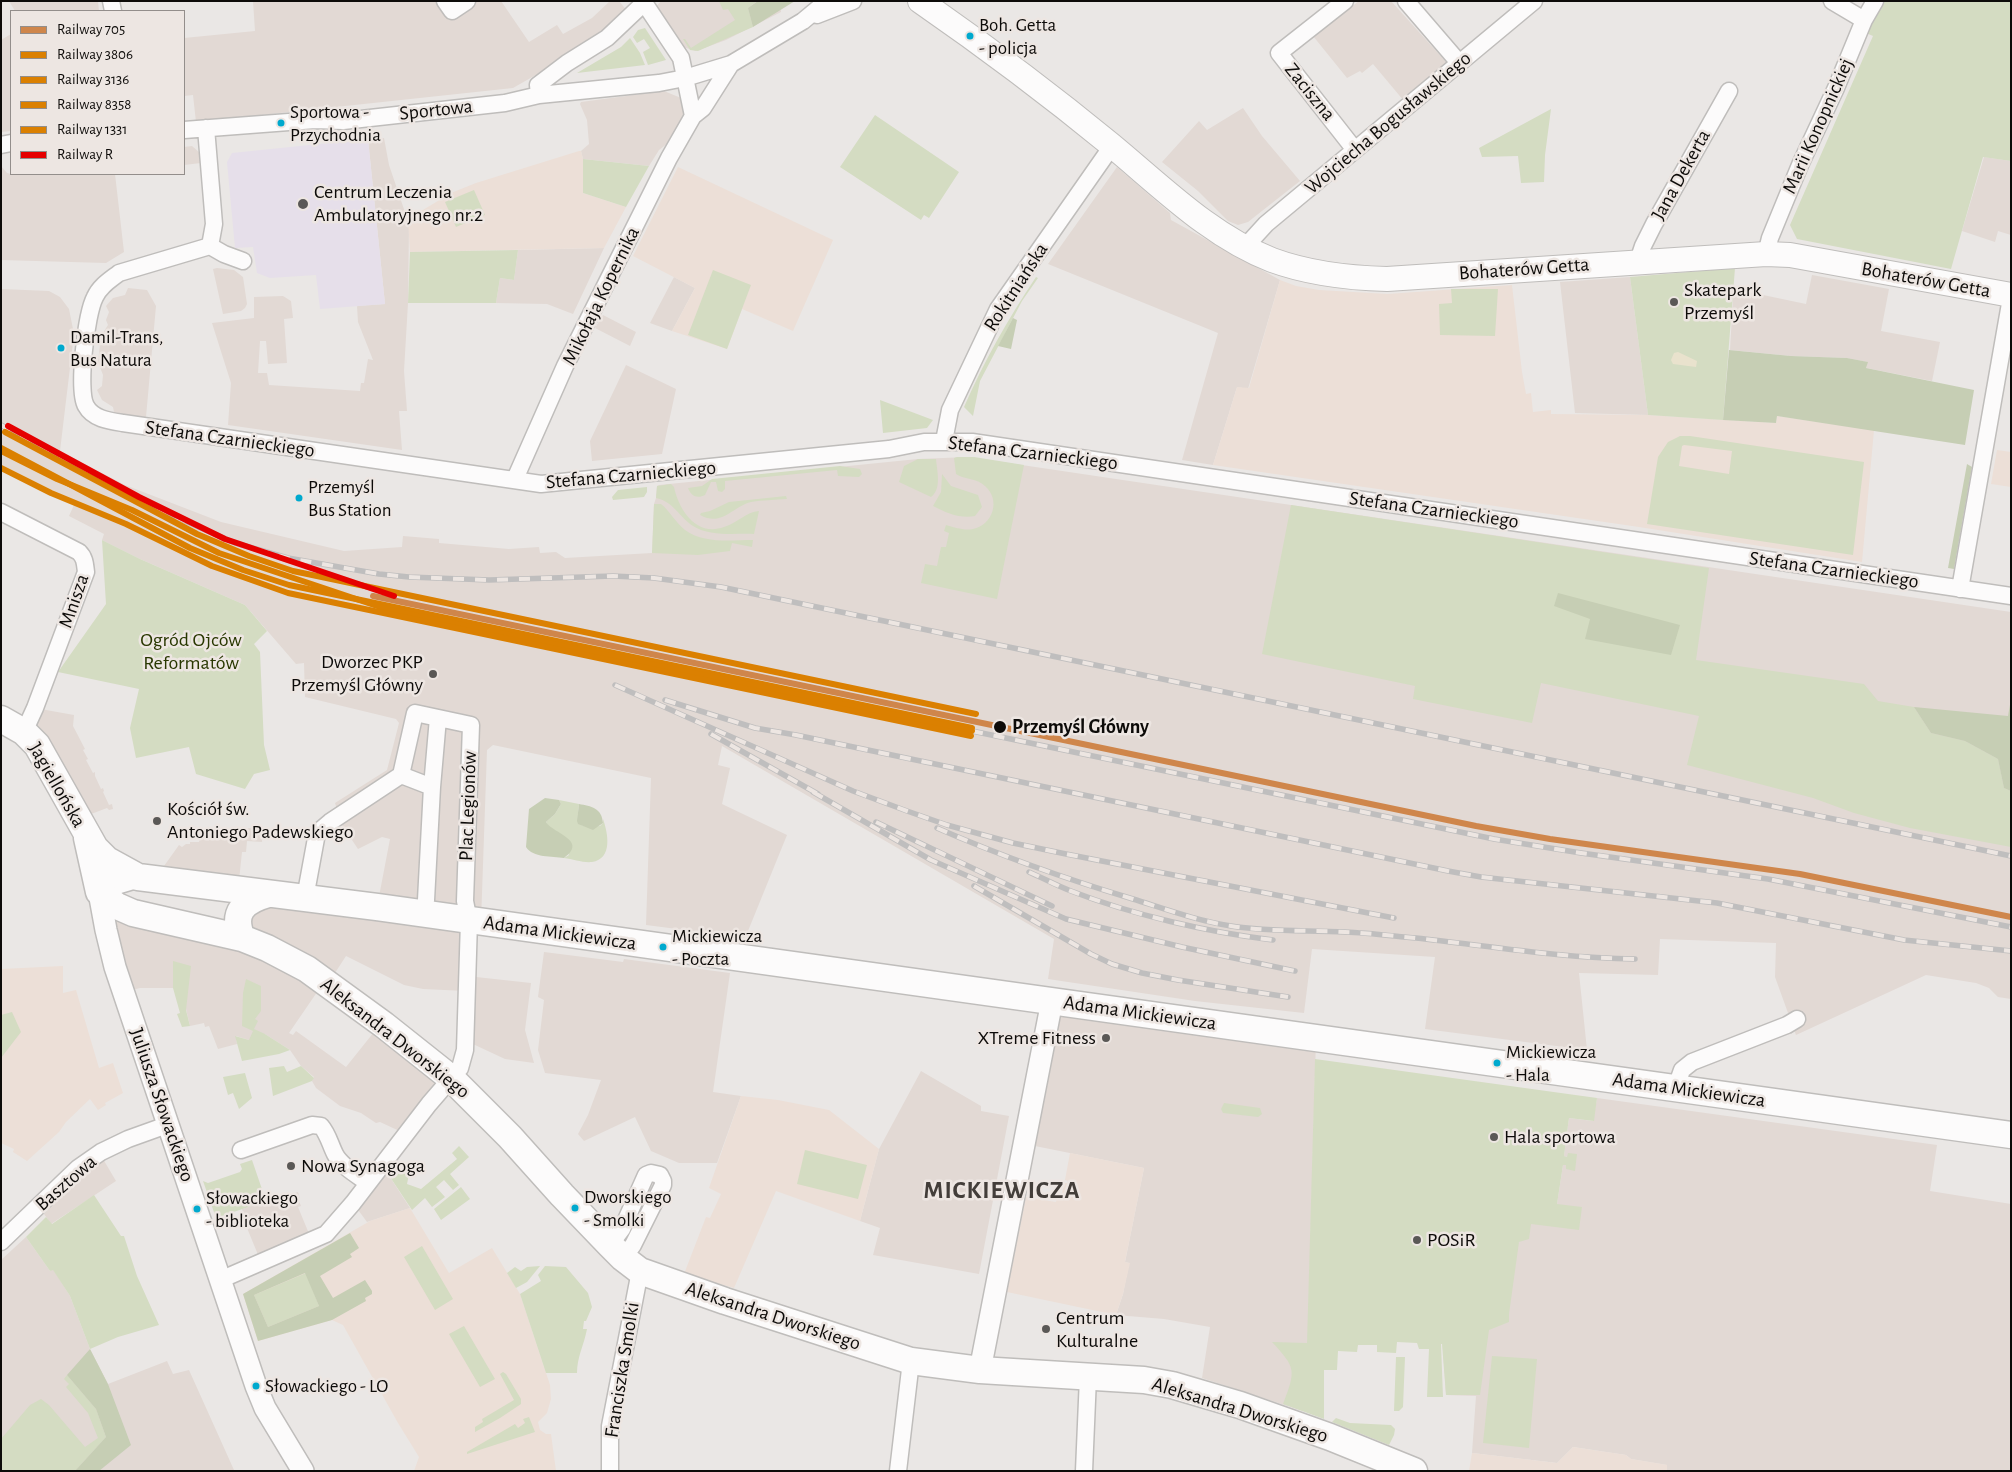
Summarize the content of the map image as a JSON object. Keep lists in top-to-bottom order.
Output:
{
  "streets": {
    "main road": [
      "Bohaterów Getta",
      "Jagiellońska",
      "Adama Mickiewicza",
      "Aleksandra Dworskiego"
    ],
    "street": [
      "Zaciszna",
      "Sportowa",
      "Wojciecha Bogusławskiego",
      "Marii Konopnickiej",
      "Jana Dekerta",
      "Rokitniańska",
      "Mikołaja Kopernika",
      "Stefana Czarnieckiego",
      "Mnisza",
      "Plac Legionów",
      "Juliusza Słowackiego",
      "Basztowa",
      "Franciszka Smolki"
    ]
  },
  "crossings": [
    ["Zaciszna", "Wojciecha Bogusławskiego"],
    ["Sportowa", "Mikołaja Kopernika"],
    ["Wojciecha Bogusławskiego", "Bohaterów Getta"],
    ["Marii Konopnickiej", "Bohaterów Getta"],
    ["Jana Dekerta", "Bohaterów Getta"],
    ["Bohaterów Getta", "Rokitniańska"],
    ["Rokitniańska", "Stefana Czarnieckiego"],
    ["Mikołaja Kopernika", "Stefana Czarnieckiego"],
    ["Mnisza", "Jagiellońska"],
    ["Plac Legionów", "Adama Mickiewicza"],
    ["Plac Legionów", "Aleksandra Dworskiego"],
    ["Plac Legionów", "Juliusza Słowackiego"],
    ["Aleksandra Dworskiego", "Juliusza Słowackiego"],
    ["Aleksandra Dworskiego", "Franciszka Smolki"],
    ["Juliusza Słowackiego", "Basztowa"]
  ],
  "districts": ["MICKIEWICZA"],
  "parks": ["Ogród Ojców Reformatów"],
  "places": [
    "Boh. Getta - policja",
    "Sportowa - Przychodnia",
    "Centrum Leczenia Ambulatoryjnego nr.2",
    "Skatepark Przemyśl",
    "Damil-Trans, Bus Natura",
    "Przemyśl Bus Station",
    "Dworzec PKP Przemyśl Główny",
    "Przemyśl Główny",
    "Kościół św. Antoniego Padewskiego",
    "Mickiewicza - Poczta",
    "XTreme Fitness",
    "Mickiewicza - Hala",
    "Hala sportowa",
    "Nowa Synagoga",
    "Dworskiego - Smolki",
    "Słowackiego - biblioteka",
    "POSiR",
    "Centrum Kulturalne",
    "Słowackiego - LO"
  ],
  "lines": [
    "rail line R",
    "rail line 3136",
    "rail line 3806",
    "rail line 8358",
    "rail line 1331",
    "rail line 705"
  ],
  "legend": [
    "Railway 705",
    "Railway 3806",
    "Railway 3136",
    "Railway 8358",
    "Railway 1331",
    "Railway R"
  ]
}
